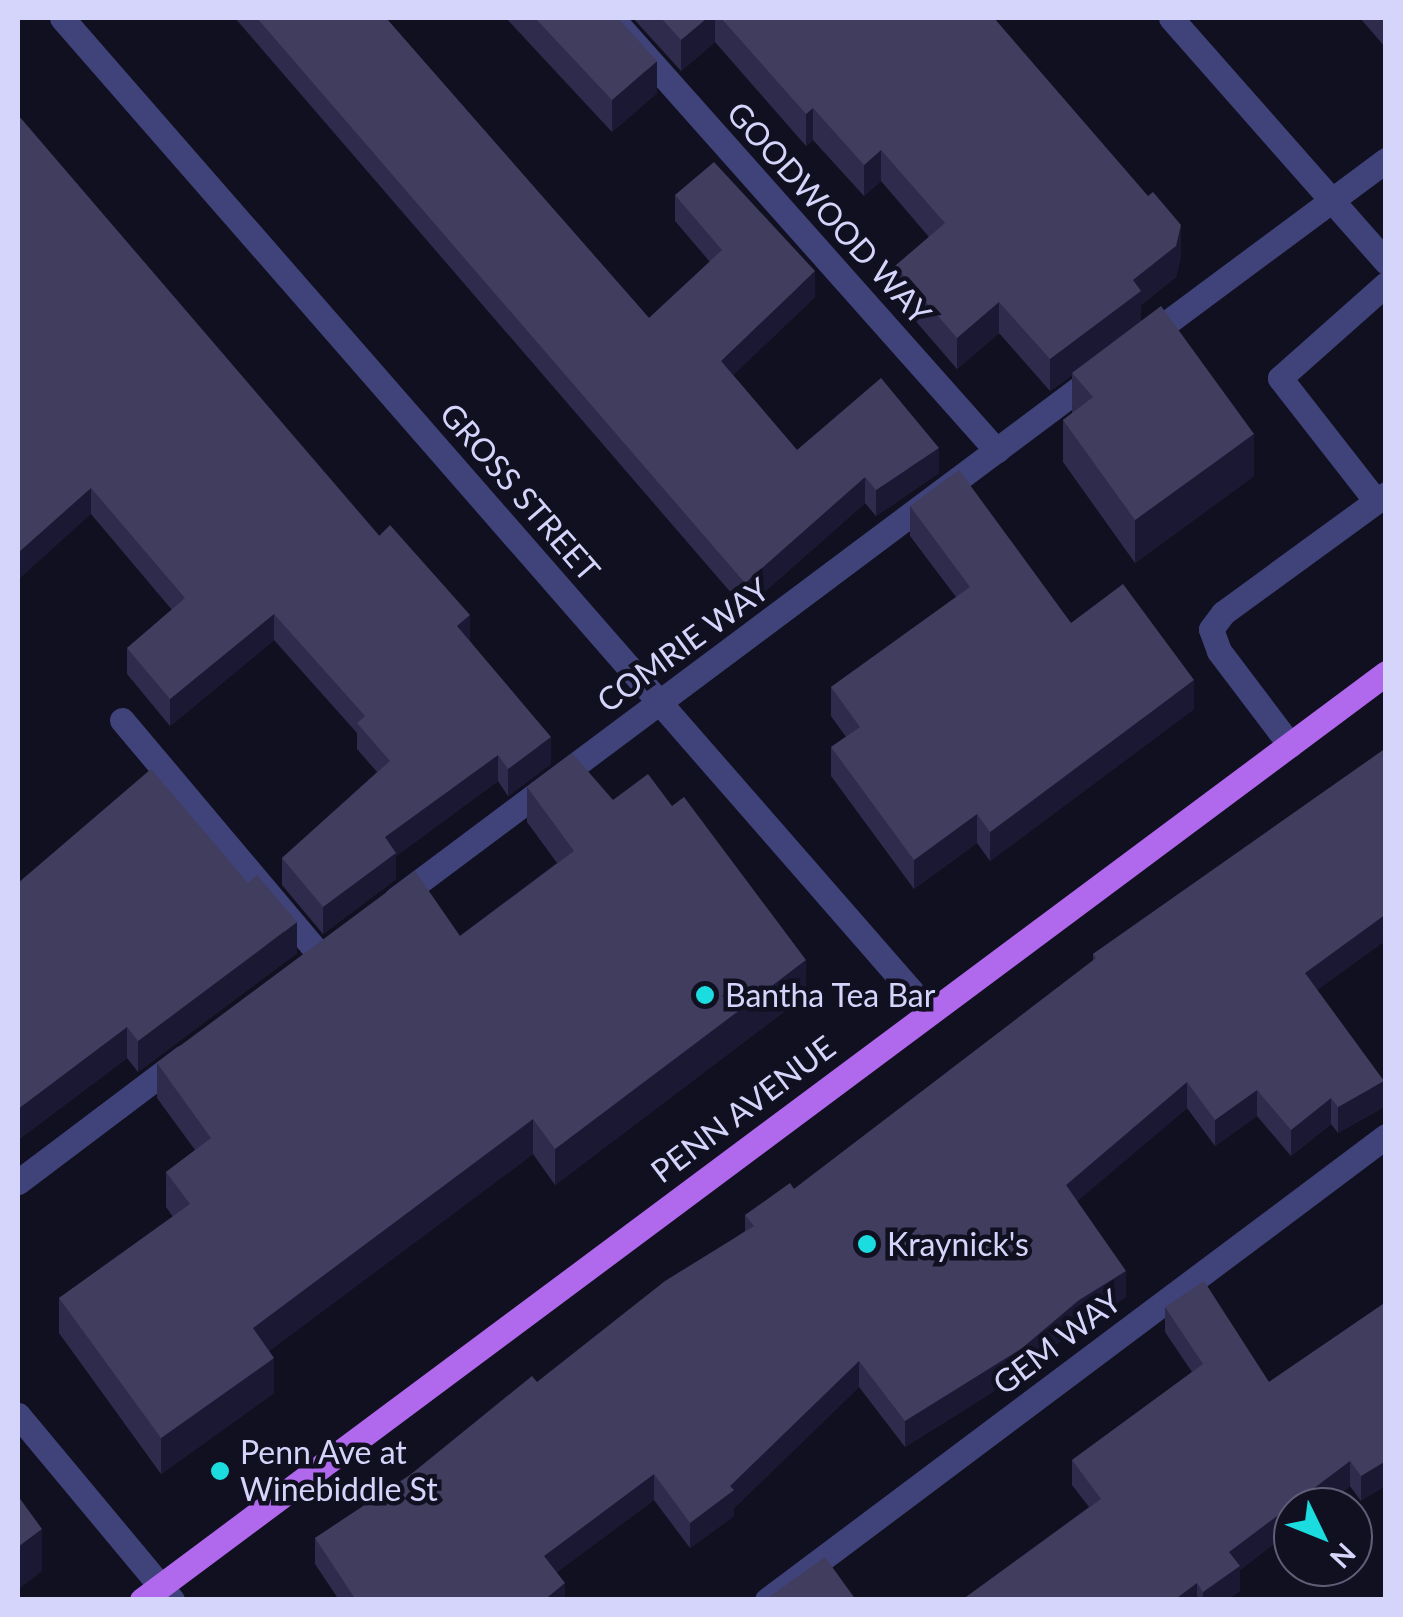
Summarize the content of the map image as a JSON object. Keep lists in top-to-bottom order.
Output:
{
  "streets": {
    "main road": ["PENN AVENUE"],
    "street": [
      "GOODWOOD WAY",
      "GROSS STREET",
      "COMRIE WAY",
      "GEM WAY"
    ]
  },
  "crossings": [
    ["GOODWOOD WAY", "COMRIE WAY"],
    ["GROSS STREET", "COMRIE WAY"],
    ["GROSS STREET", "PENN AVENUE"]
  ],
  "places": ["Bantha Tea Bar", "Kraynick's", "Penn Ave at Winebiddle St"],
  "north": "bottom right"
}
